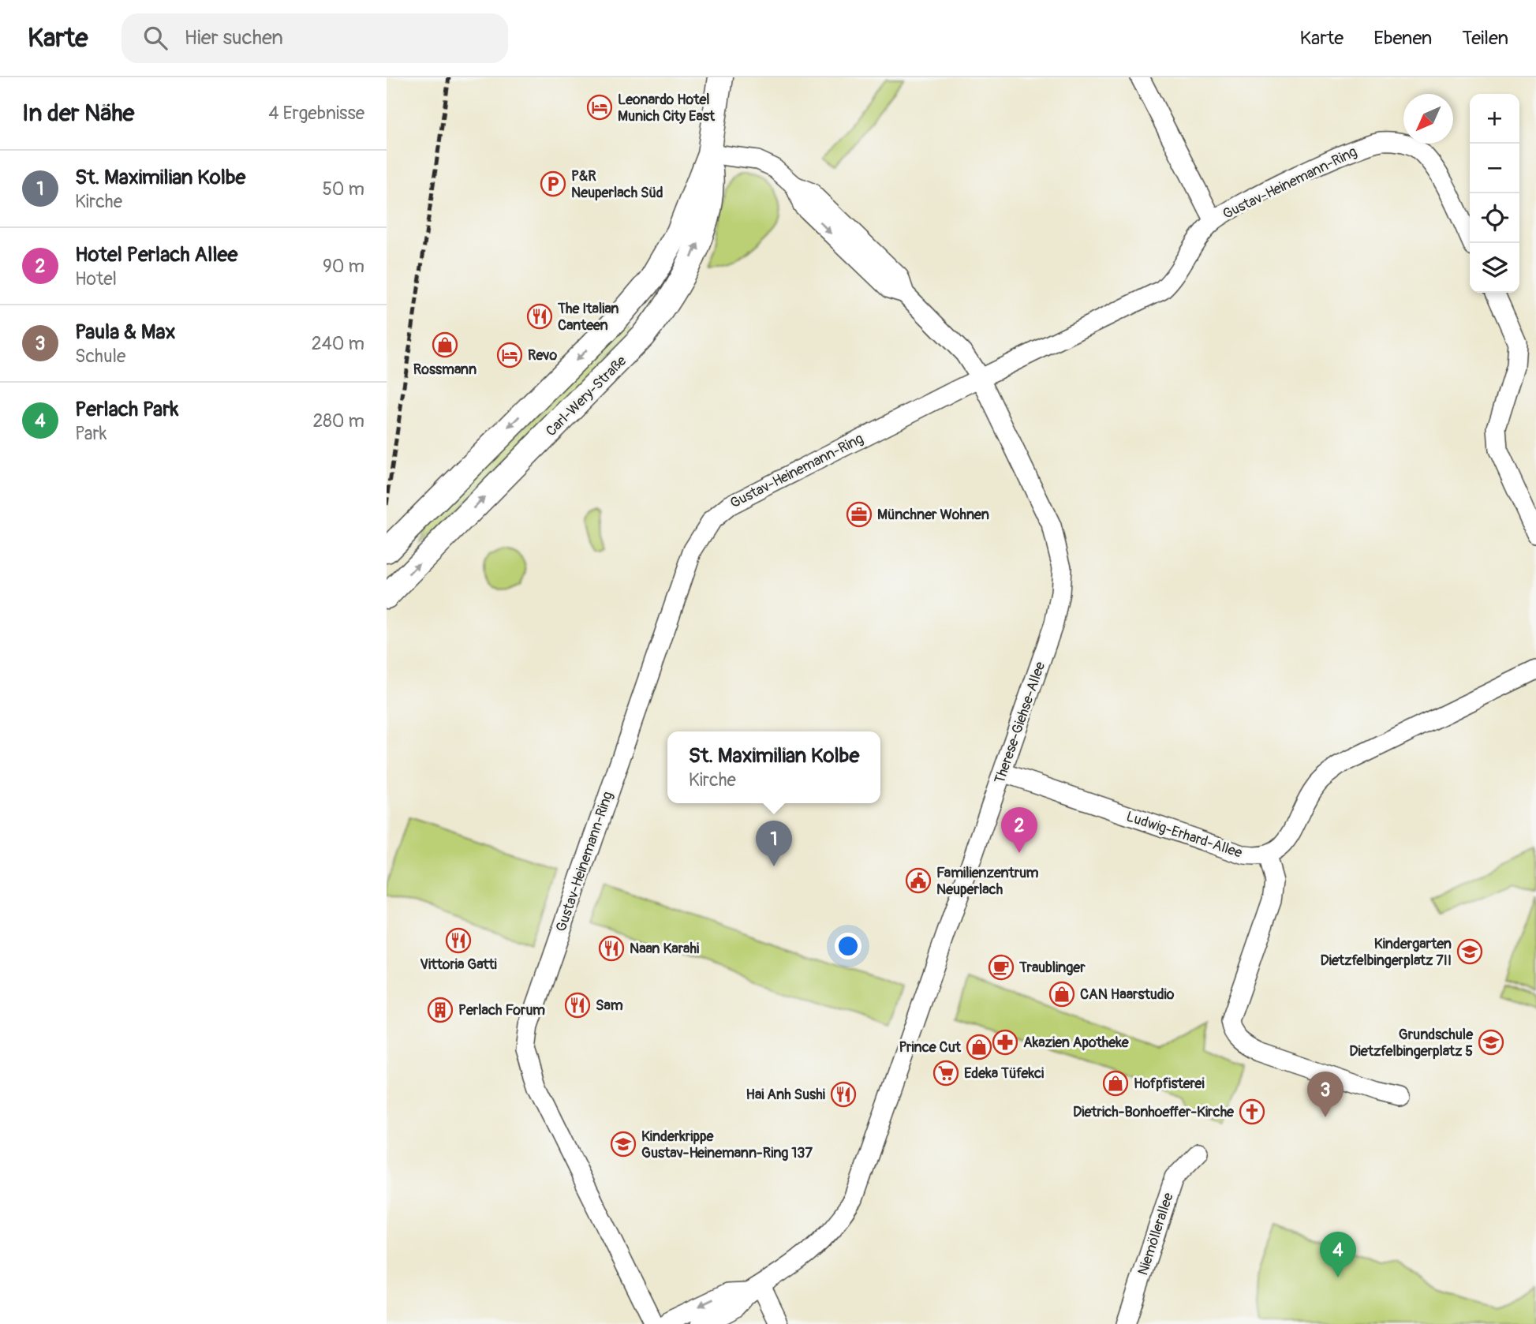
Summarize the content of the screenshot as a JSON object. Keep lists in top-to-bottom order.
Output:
{
  "streets": {
    "main road": ["Carl-Wery-Straße"],
    "street": [
      "Gustav-Heinemann-Ring",
      "Therese-Giehse-Allee",
      "Ludwig-Erhard-Allee",
      "Niemöllerallee"
    ]
  },
  "crossings": [
    ["Gustav-Heinemann-Ring", "Therese-Giehse-Allee"],
    ["Carl-Wery-Straße", "Therese-Giehse-Allee"],
    ["Therese-Giehse-Allee", "Ludwig-Erhard-Allee"]
  ],
  "places": {
    "hotel": ["Leonardo Hotel Munich City East", "Revo"],
    "parking": ["P&R Neuperlach Süd"],
    "restaurant": [
      "The Italian Canteen",
      "Vittoria Gatti",
      "Naan Karahi",
      "Sam",
      "Hai Anh Sushi"
    ],
    "shop": [
      "Rossmann",
      "CAN Haarstudio",
      "Prince Cut",
      "Hofpfisterei"
    ],
    "office": ["Münchner Wohnen"],
    "public building": ["Familienzentrum Neuperlach"],
    "school or university": ["Kindergarten Dietzfelbingerplatz 7II", "Grundschule Dietzfelbingerplatz 5", "Kinderkrippe Gustav-Heinemann-Ring 137"],
    "cafe": ["Traublinger"],
    "building": ["Perlach Forum"],
    "pharmacy": ["Akazien Apotheke"],
    "supermarket": ["Edeka Tüfekci"],
    "church": ["Dietrich-Bonhoeffer-Kirche"]
  },
  "north": "bottom left",
  "page": {
    "header": "Karte",
    "search": "Hier suchen",
    "nav": ["Karte", "Ebenen", "Teilen"],
    "heading": ["In der Nähe", "4 Ergebnisse"],
    "map_buttons": ["+", "−"],
    "list": [
      {
        "mark": "1",
        "name": "St. Maximilian Kolbe",
        "note": "Kirche",
        "value": "50 m"
      },
      {
        "mark": "2",
        "name": "Hotel Perlach Allee",
        "note": "Hotel",
        "value": "90 m"
      },
      {
        "mark": "3",
        "name": "Paula & Max",
        "note": "Schule",
        "value": "240 m"
      },
      {
        "mark": "4",
        "name": "Perlach Park",
        "note": "Park",
        "value": "280 m"
      }
    ],
    "popup": ["St. Maximilian Kolbe", "Kirche"],
    "pins": [
      "2",
      "1",
      "3",
      "4"
    ]
  }
}
